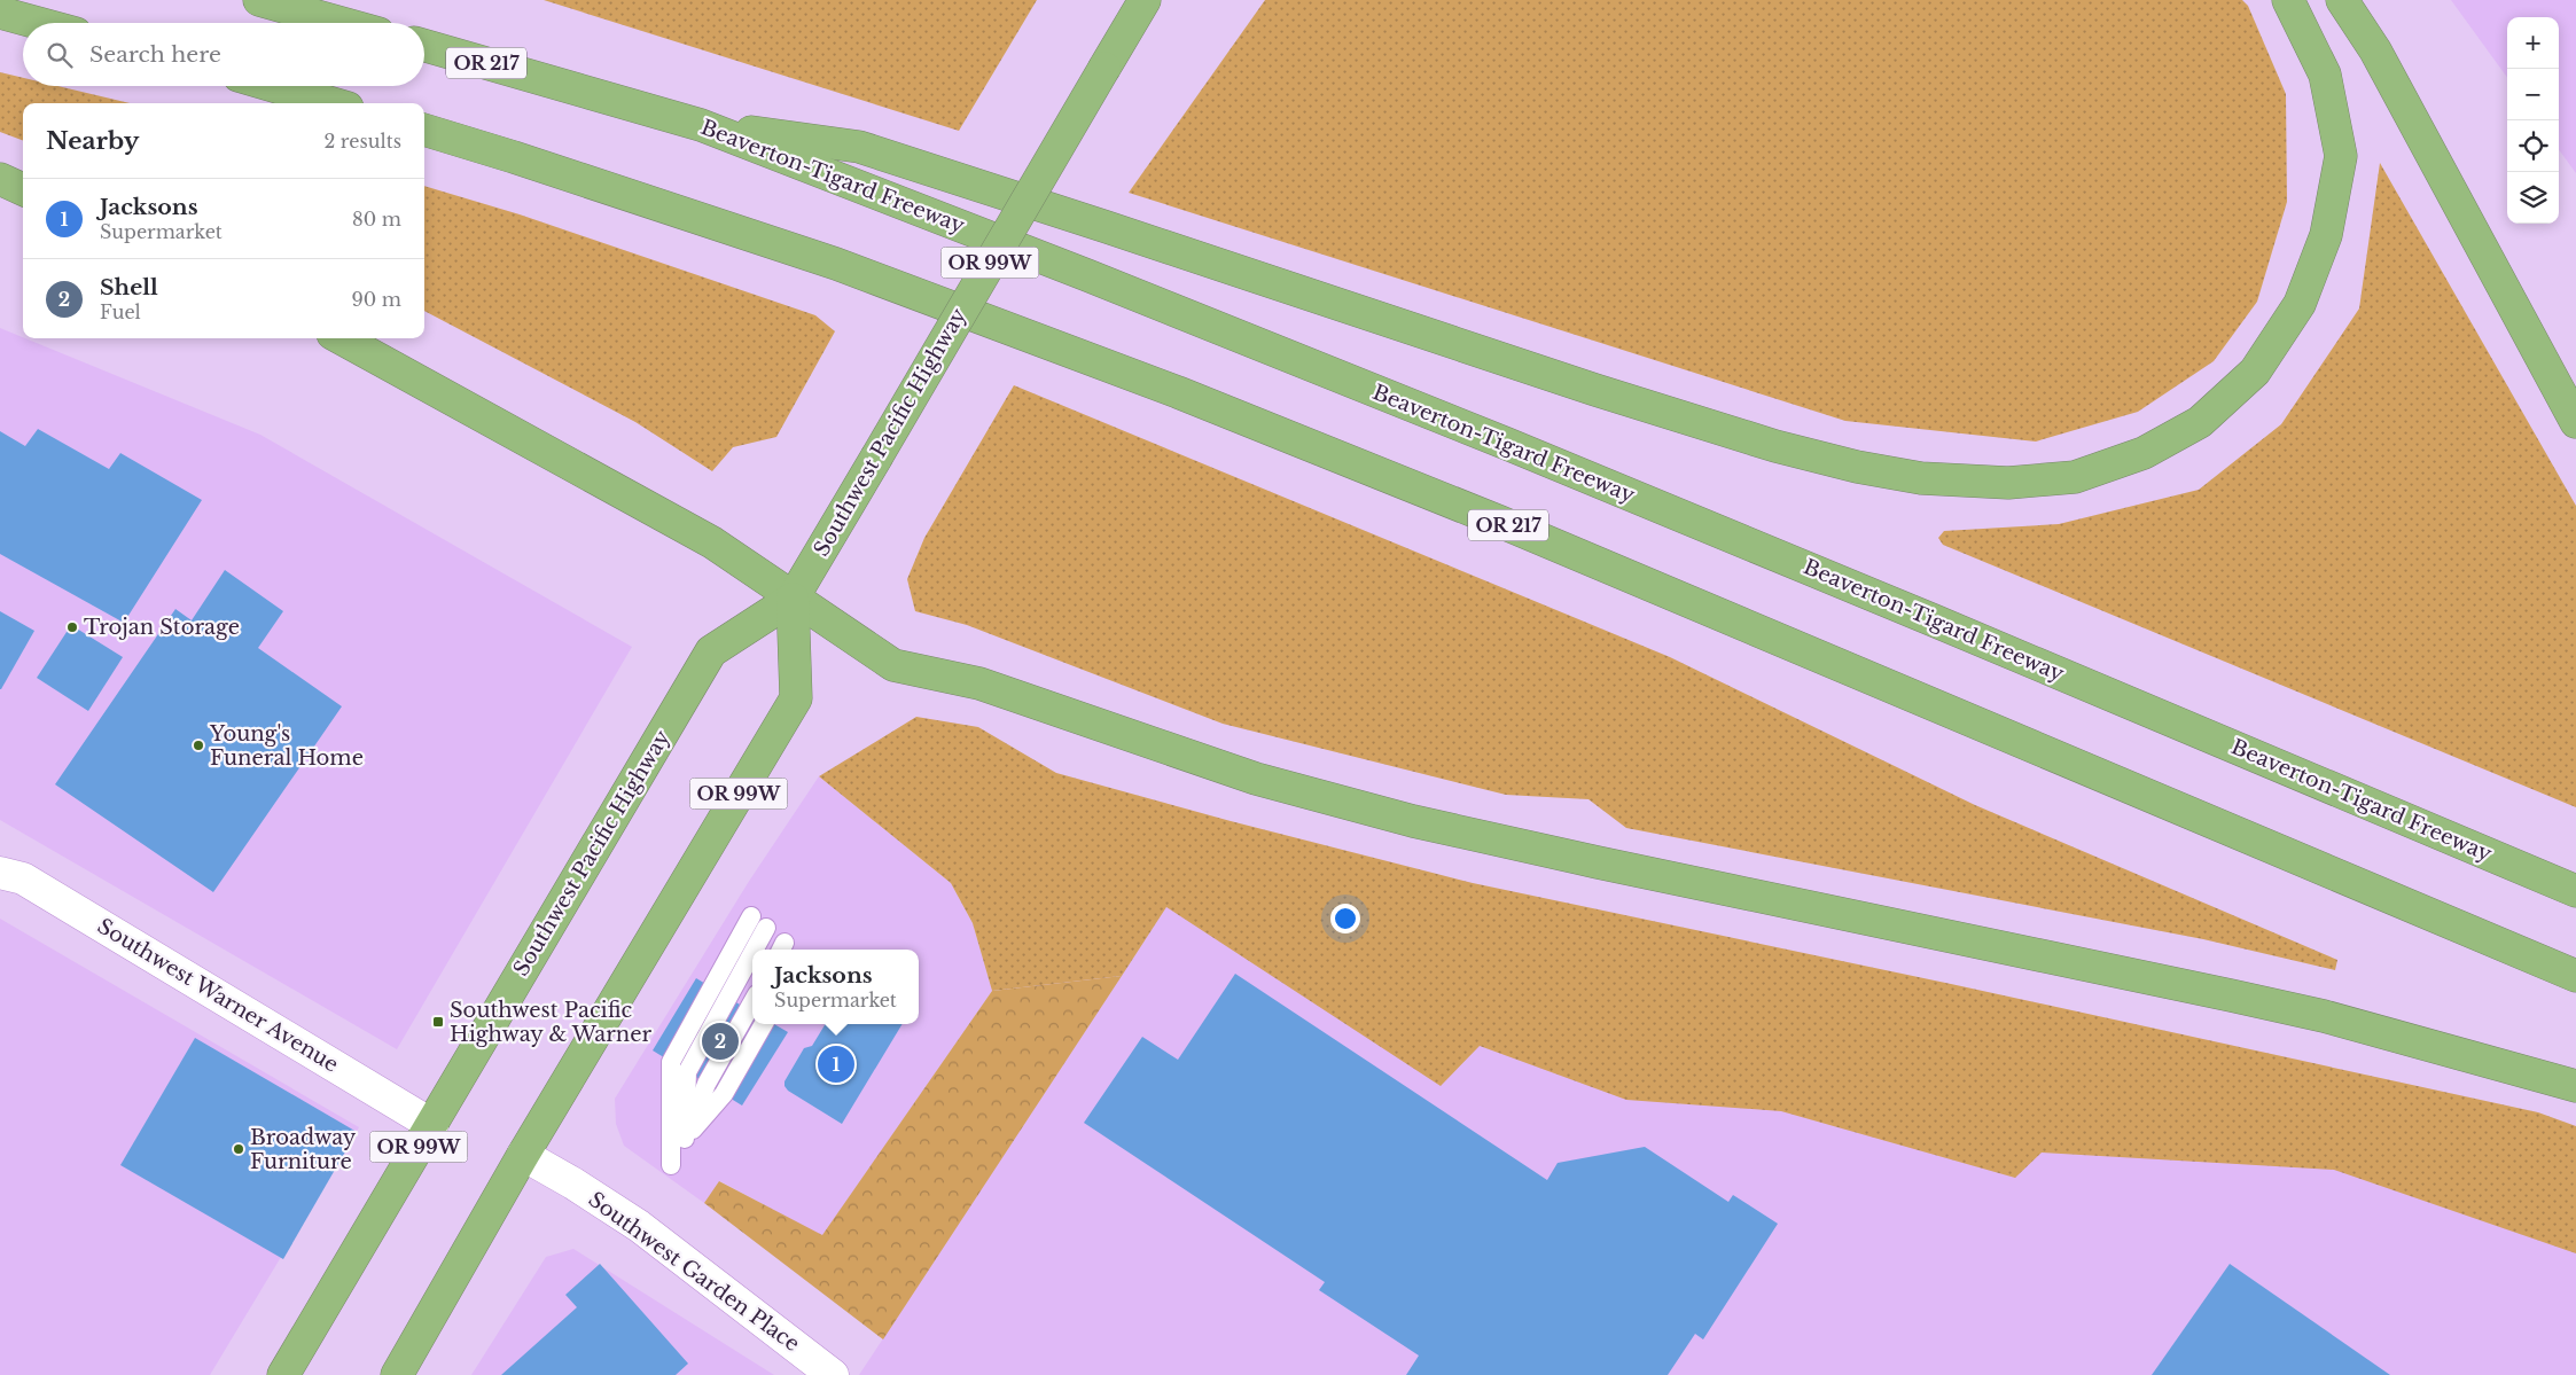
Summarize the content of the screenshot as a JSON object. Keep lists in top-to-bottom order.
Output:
{
  "streets": {
    "highway": [
      "OR 217",
      "Beaverton-Tigard Freeway",
      "OR 99W",
      "Southwest Pacific Highway"
    ],
    "street": ["Southwest Warner Avenue", "Southwest Garden Place"]
  },
  "crossings": [
    ["OR 99W", "Southwest Pacific Highway"],
    ["OR 99W", "Southwest Garden Place"],
    ["Southwest Pacific Highway", "Southwest Warner Avenue"]
  ],
  "places": {
    "other": ["Trojan Storage", "Young's Funeral Home", "Broadway Furniture"],
    "transit": ["Southwest Pacific Highway & Warner"]
  },
  "page": {
    "map_buttons": ["+", "−"],
    "search": "Search here",
    "heading": ["Nearby", "2 results"],
    "list": [
      {
        "mark": "1",
        "name": "Jacksons",
        "note": "Supermarket",
        "value": "80 m"
      },
      {
        "mark": "2",
        "name": "Shell",
        "note": "Fuel",
        "value": "90 m"
      }
    ],
    "popup": ["Jacksons", "Supermarket"],
    "pins": ["2", "1"]
  }
}
